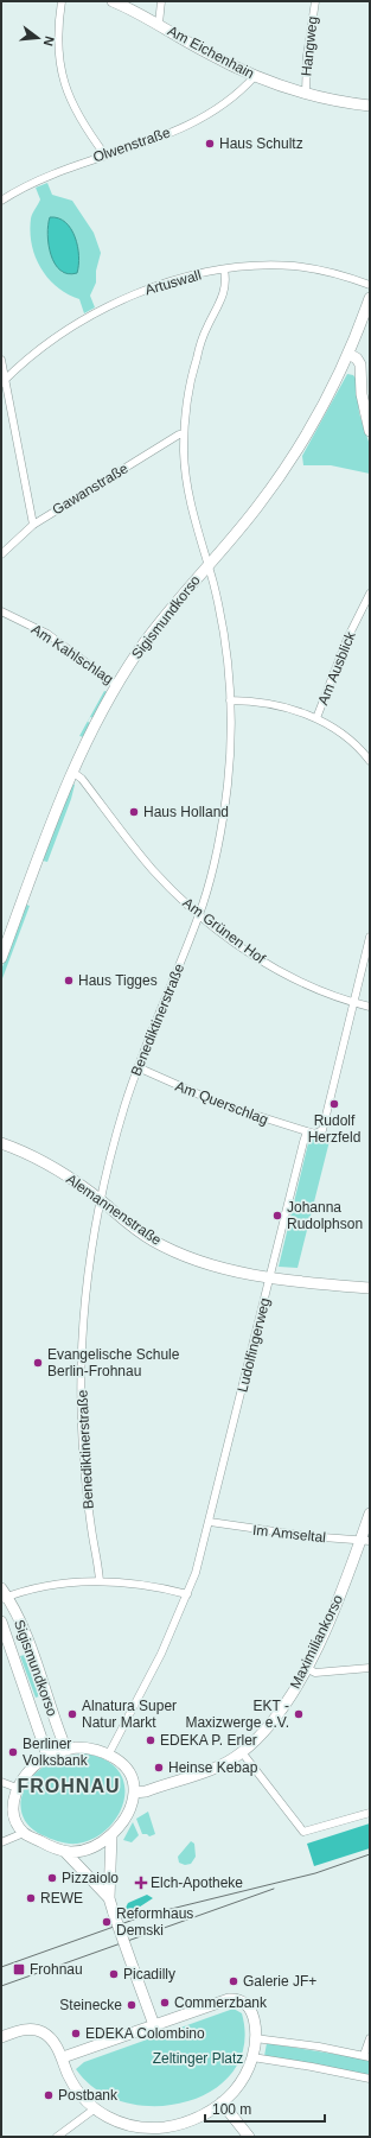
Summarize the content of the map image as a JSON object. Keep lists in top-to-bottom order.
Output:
{
  "streets": {
    "street": [
      "Hangweg",
      "Am Eichenhain",
      "Olwenstraße",
      "Artuswall",
      "Gawanstraße",
      "Sigismundkorso",
      "Am Kahlschlag",
      "Am Ausblick",
      "Am Grünen Hof",
      "Benediktinerstraße",
      "Am Querschlag",
      "Alemannenstraße",
      "Ludolfingerweg",
      "Im Amseltal",
      "Maximiliankorso"
    ]
  },
  "crossings": [
    ["Hangweg", "Am Eichenhain"],
    ["Am Eichenhain", "Olwenstraße"],
    ["Artuswall", "Benediktinerstraße"],
    ["Gawanstraße", "Benediktinerstraße"],
    ["Sigismundkorso", "Am Kahlschlag"],
    ["Sigismundkorso", "Am Grünen Hof"],
    ["Sigismundkorso", "Benediktinerstraße"],
    ["Sigismundkorso", "Ludolfingerweg"],
    ["Sigismundkorso", "Maximiliankorso"],
    ["Am Grünen Hof", "Benediktinerstraße"],
    ["Benediktinerstraße", "Am Querschlag"],
    ["Benediktinerstraße", "Alemannenstraße"],
    ["Am Querschlag", "Ludolfingerweg"],
    ["Alemannenstraße", "Ludolfingerweg"],
    ["Ludolfingerweg", "Im Amseltal"],
    ["Ludolfingerweg", "Maximiliankorso"],
    ["Im Amseltal", "Maximiliankorso"]
  ],
  "districts": ["FROHNAU"],
  "parks": ["Zeltinger Platz"],
  "places": {
    "other": [
      "Haus Schultz",
      "Haus Holland",
      "Haus Tigges",
      "Rudolf Herzfeld",
      "Johanna Rudolphson",
      "Evangelische Schule Berlin-Frohnau",
      "Alnatura Super Natur Markt",
      "EKT - Maxizwerge e.V.",
      "EDEKA P. Erler",
      "Berliner Volksbank",
      "Heinse Kebap",
      "Pizzaiolo",
      "REWE",
      "Reformhaus Demski",
      "Picadilly",
      "Galerie JF+",
      "Commerzbank",
      "Steinecke",
      "EDEKA Colombino",
      "Postbank"
    ],
    "health": ["Elch-Apotheke"],
    "transit": ["Frohnau"]
  },
  "scale_bar": "100 m",
  "north": "right"
}
